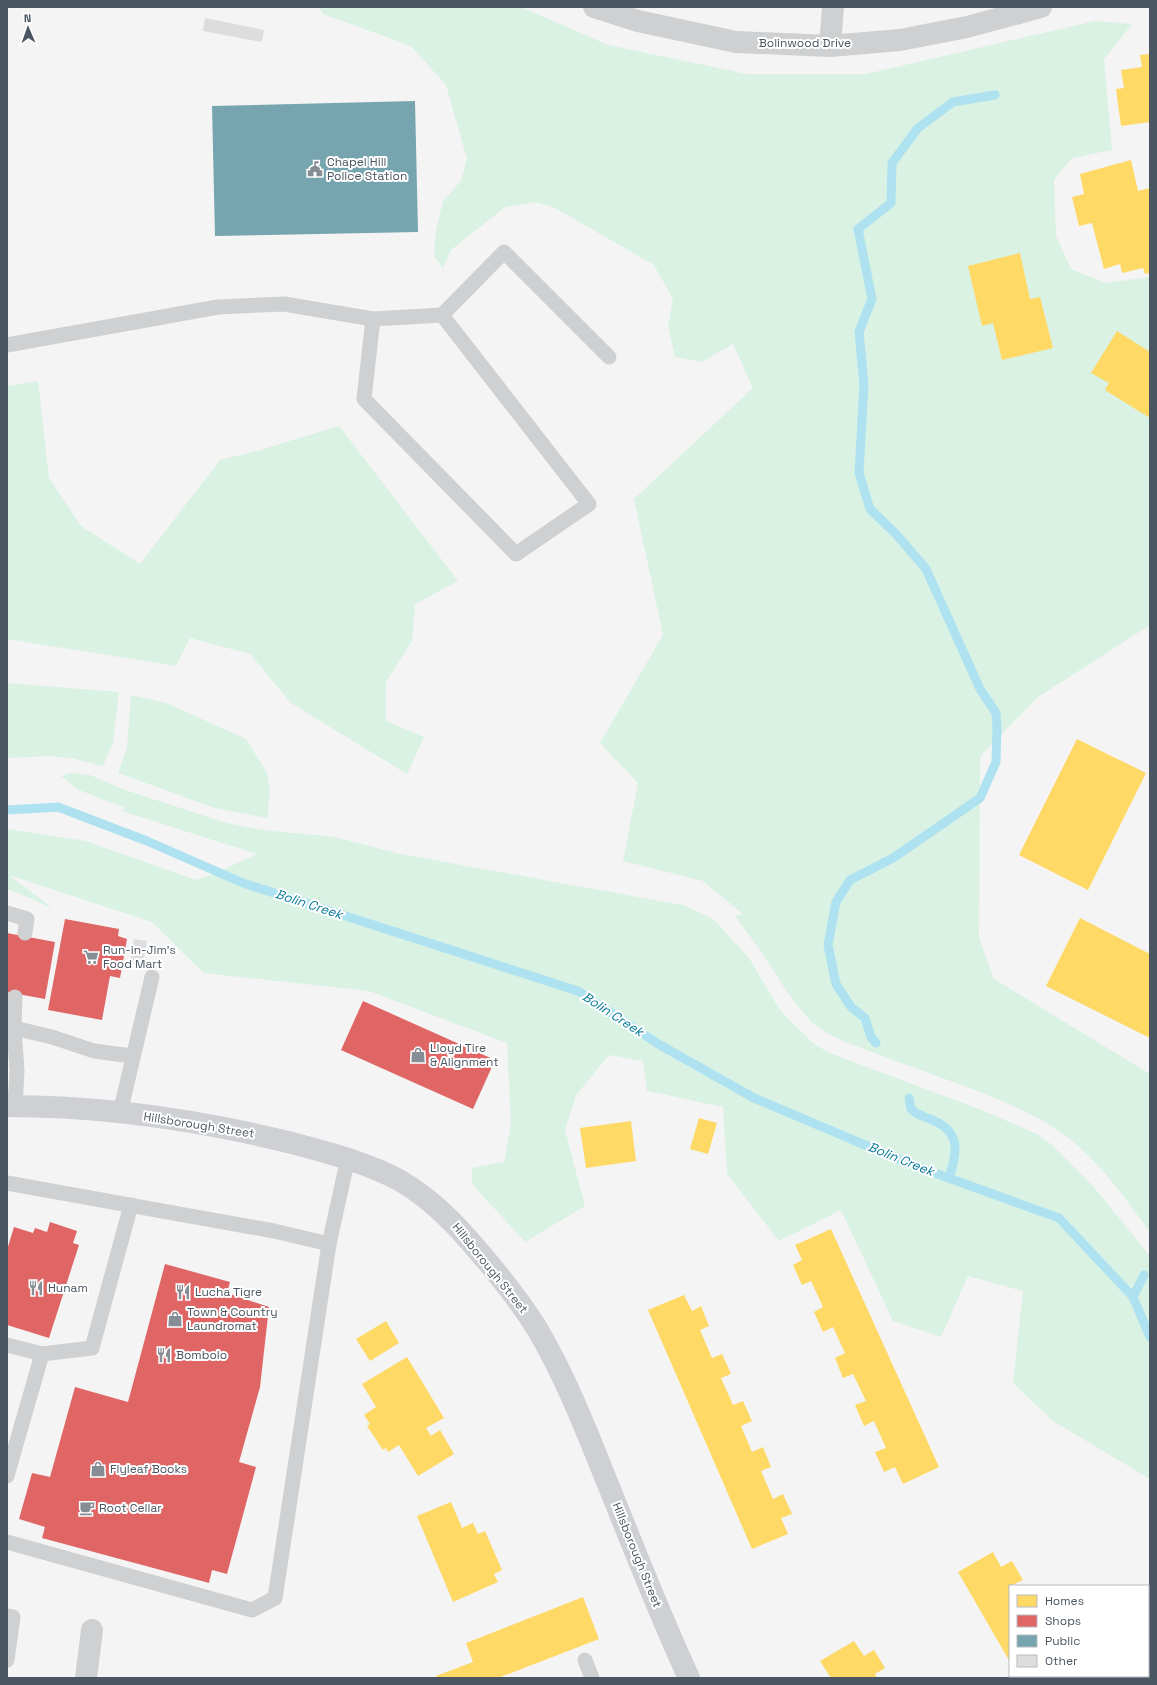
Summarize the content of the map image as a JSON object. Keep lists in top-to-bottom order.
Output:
{
  "streets": {
    "street": ["Bolinwood Drive", "Hillsborough Street"]
  },
  "water": ["Bolin Creek"],
  "places": {
    "public building": ["Chapel Hill Police Station"],
    "supermarket": ["Run-in-Jim's Food Mart"],
    "shop": ["Lloyd Tire & Alignment", "Town & Country Laundromat", "Flyleaf Books"],
    "restaurant": ["Hunam", "Lucha Tigre", "Bombolo"],
    "cafe": ["Root Cellar"]
  },
  "legend": [
    "Homes",
    "Shops",
    "Public",
    "Other"
  ],
  "north": "top"
}
